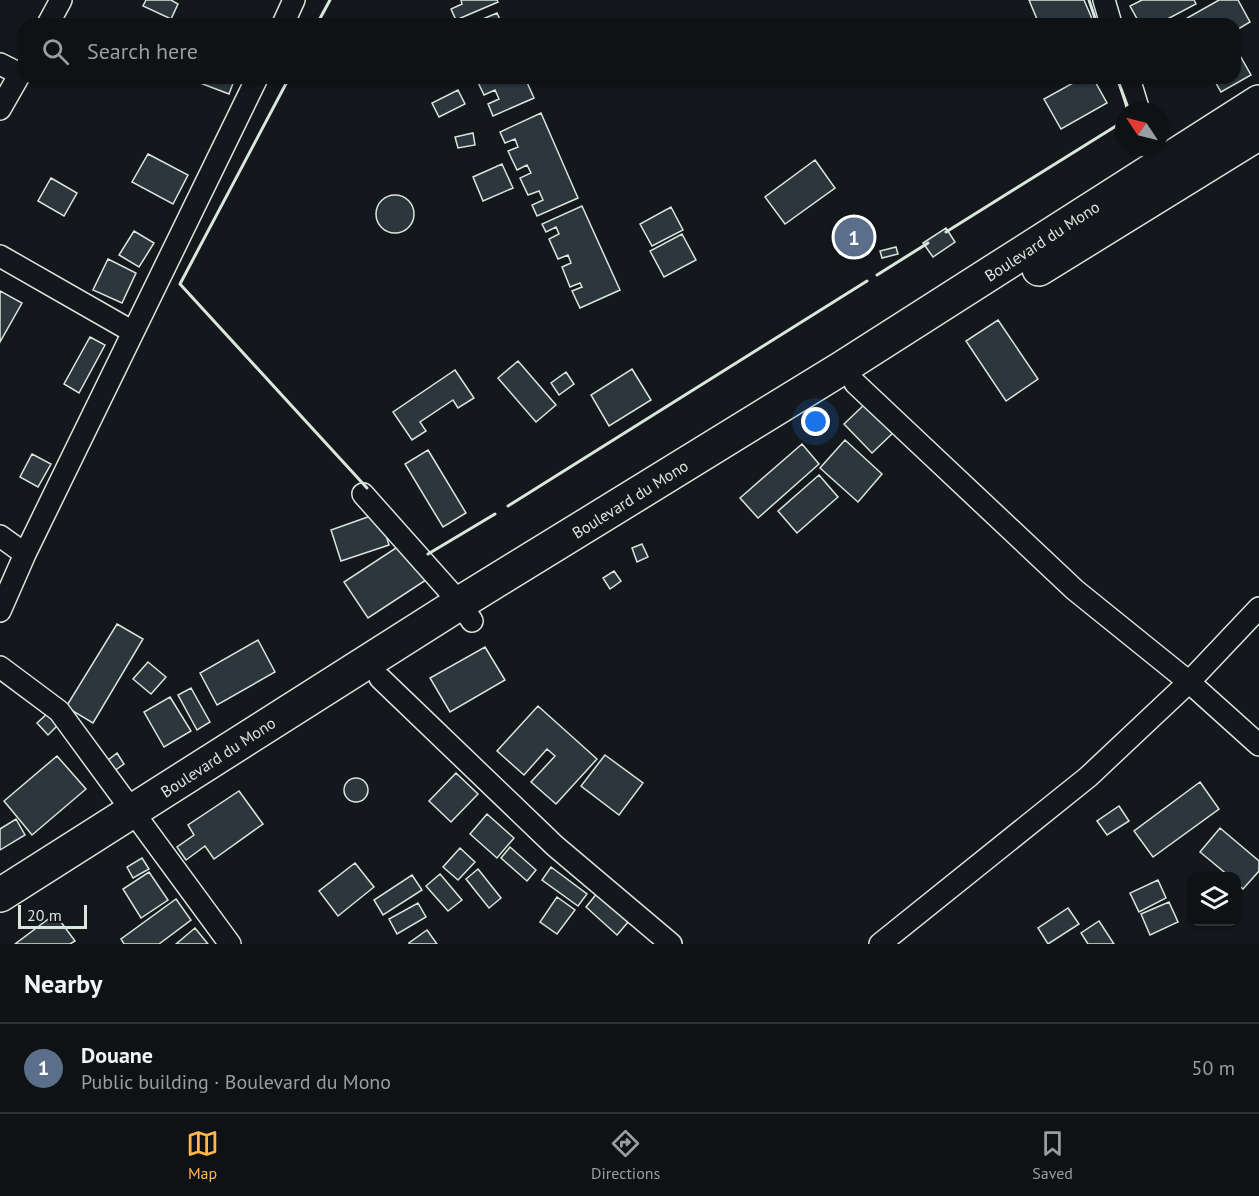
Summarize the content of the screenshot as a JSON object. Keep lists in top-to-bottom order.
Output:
{
  "streets": {
    "main road": ["Boulevard du Mono"]
  },
  "scale_bar": "20 m",
  "north": "top left",
  "page": {
    "search": "Search here",
    "pins": "1",
    "scale": "20 m",
    "heading": "Nearby",
    "list": [
      {
        "mark": "1",
        "name": "Douane",
        "note": "Public building · Boulevard du Mono",
        "value": "50 m"
      }
    ],
    "nav": ["Map", "Directions", "Saved"]
  }
}
